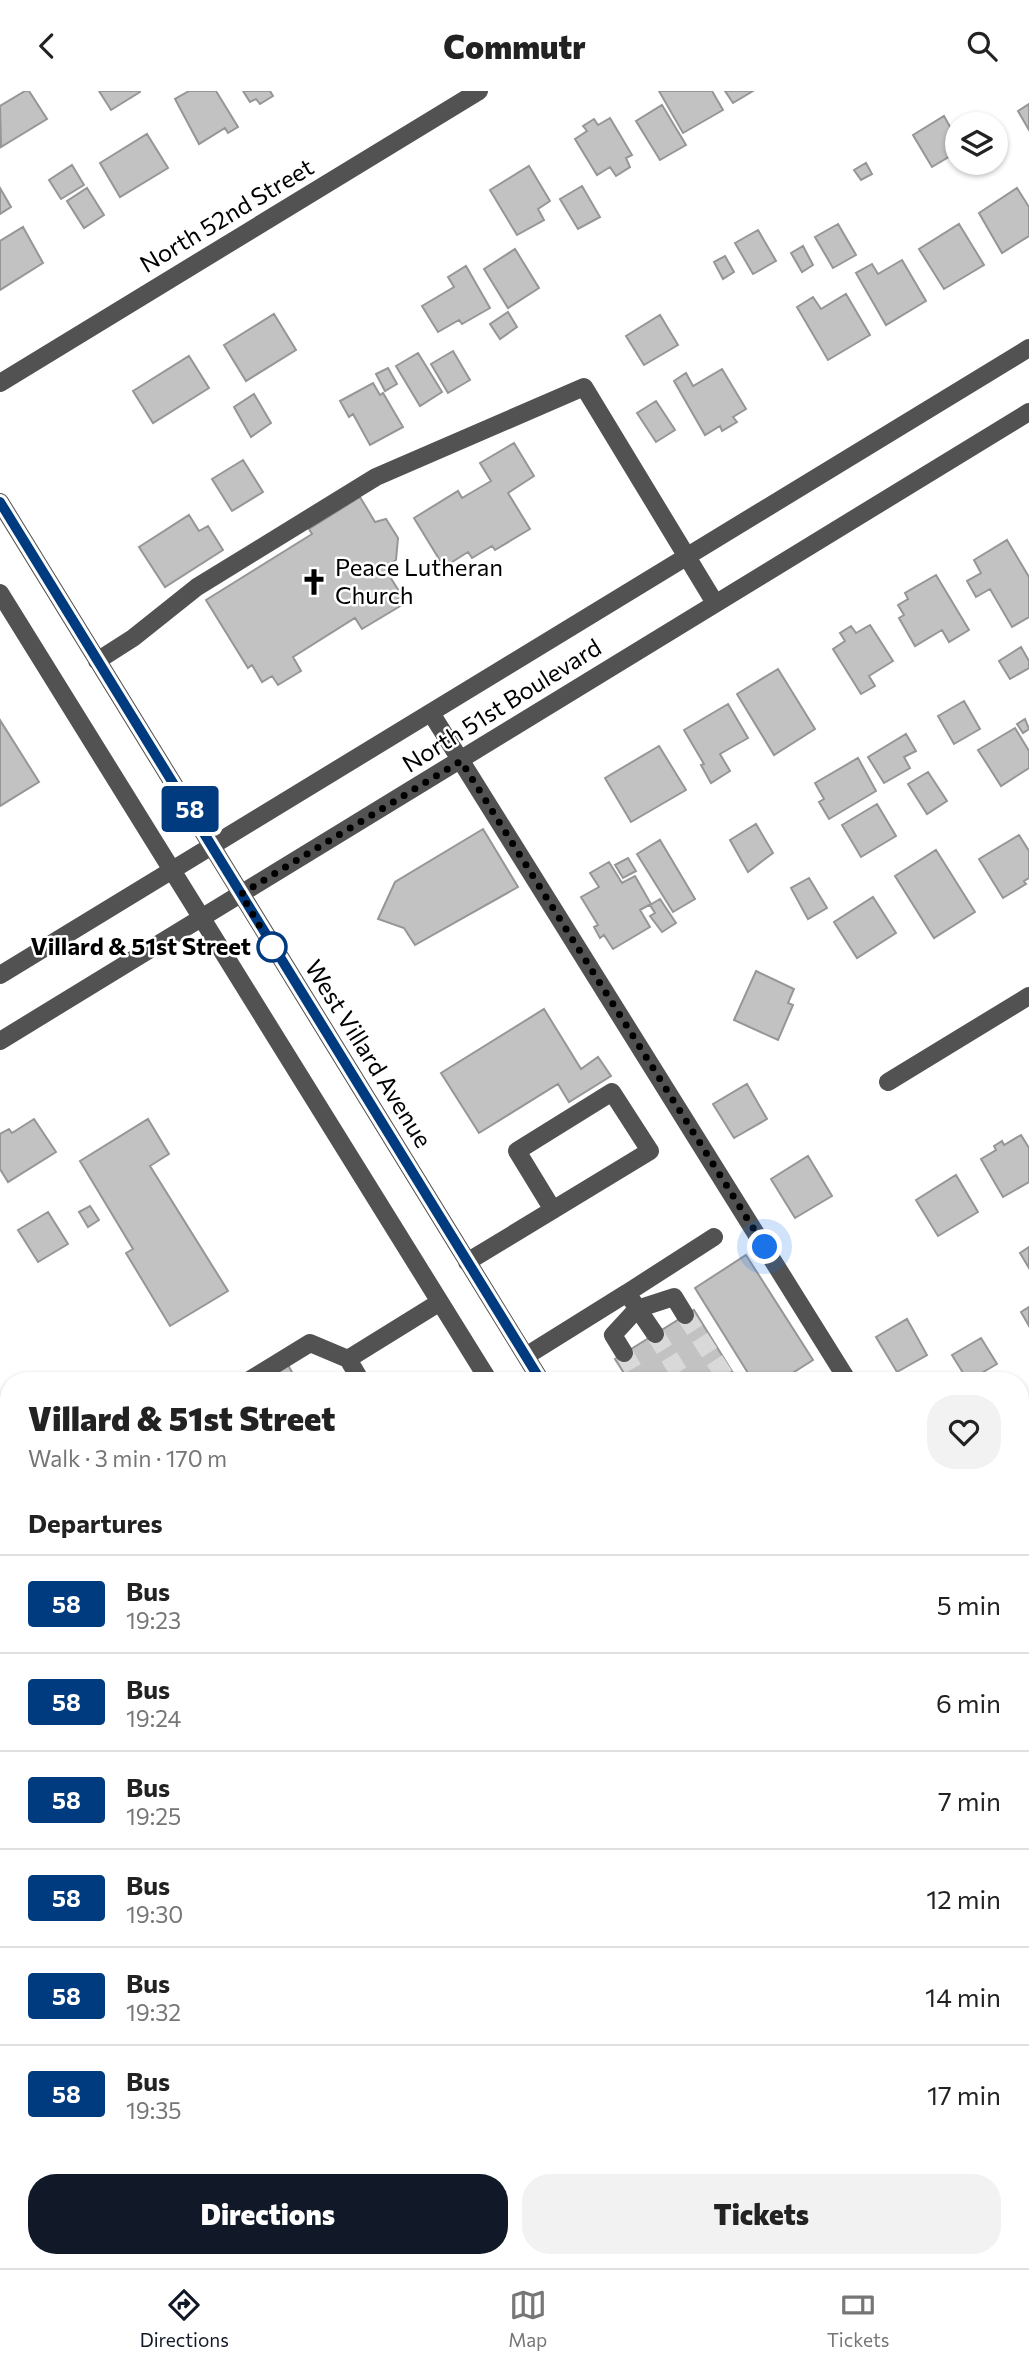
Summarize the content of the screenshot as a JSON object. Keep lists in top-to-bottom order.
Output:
{
  "streets": {
    "street": ["North 52nd Street", "North 51st Boulevard", "West Villard Avenue"]
  },
  "crossings": [
    ["North 51st Boulevard", "West Villard Avenue"]
  ],
  "places": {
    "church": ["Peace Lutheran Church"],
    "other": ["Villard & 51st Street"]
  },
  "lines": ["bus line 58"],
  "page": {
    "header": "Commutr",
    "on_map": "58",
    "heading": [
      ["Villard & 51st Street", "Walk · 3 min · 170 m"],
      "Departures"
    ],
    "list": [
      {
        "mark": "58",
        "name": "Bus",
        "note": "19:23",
        "value": "5 min"
      },
      {
        "mark": "58",
        "name": "Bus",
        "note": "19:24",
        "value": "6 min"
      },
      {
        "mark": "58",
        "name": "Bus",
        "note": "19:25",
        "value": "7 min"
      },
      {
        "mark": "58",
        "name": "Bus",
        "note": "19:30",
        "value": "12 min"
      },
      {
        "mark": "58",
        "name": "Bus",
        "note": "19:32",
        "value": "14 min"
      },
      {
        "mark": "58",
        "name": "Bus",
        "note": "19:35",
        "value": "17 min"
      }
    ],
    "buttons": ["Directions", "Tickets"],
    "tabs": ["Directions", "Map", "Tickets"]
  }
}
